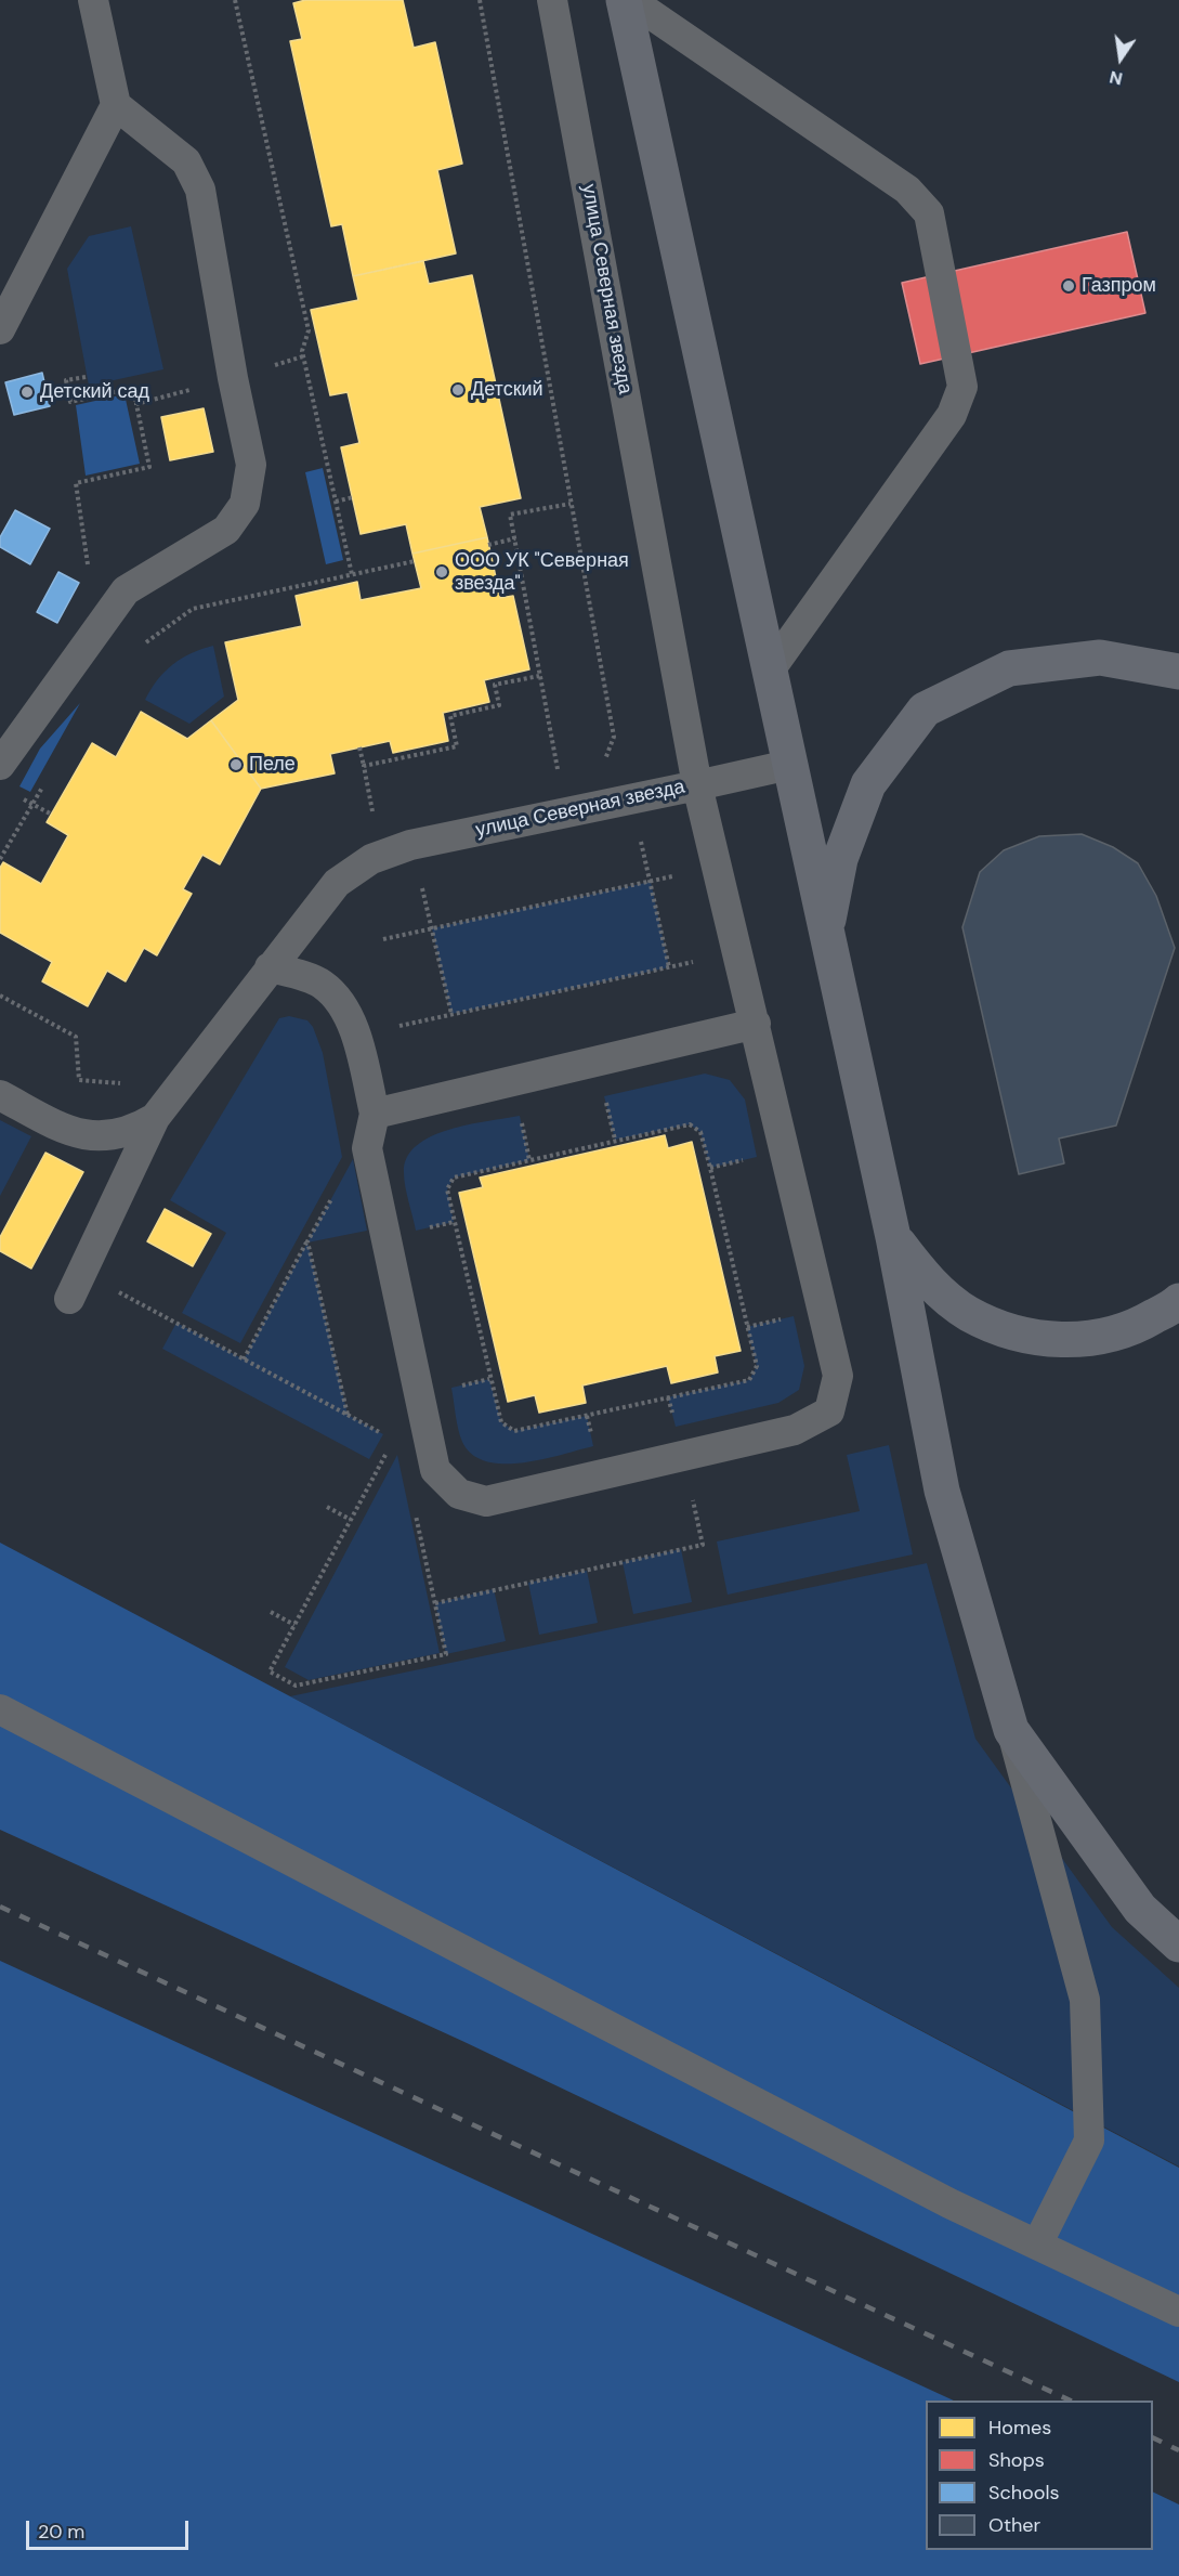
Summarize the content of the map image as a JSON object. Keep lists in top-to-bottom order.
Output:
{
  "streets": {
    "lane": ["улица Северная звезда"]
  },
  "places": [
    "Газпром",
    "Детский",
    "Детский сад",
    "ООО УК \"Северная звезда\"",
    "Пеле"
  ],
  "legend": [
    "Homes",
    "Shops",
    "Schools",
    "Other"
  ],
  "scale_bar": "20 m",
  "north": "bottom"
}
